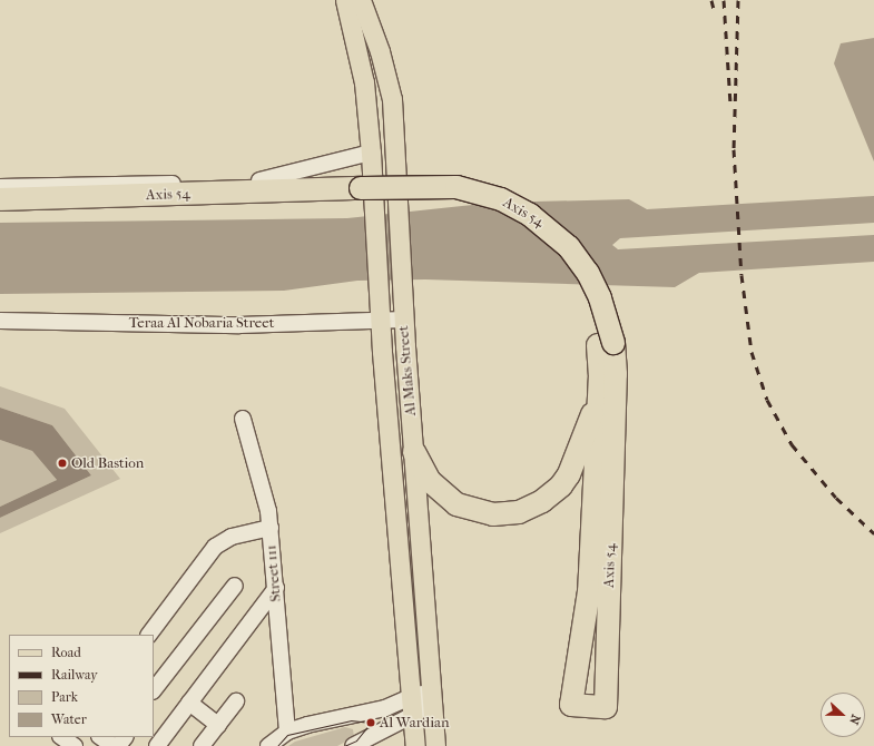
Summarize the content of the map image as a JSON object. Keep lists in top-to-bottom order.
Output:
{
  "streets": {
    "highway": ["Axis 54"],
    "main road": ["Al Maks Street"],
    "street": ["Teraa Al Nobaria Street", "Street 111"]
  },
  "crossings": [
    ["Axis 54", "Al Maks Street"],
    ["Teraa Al Nobaria Street", "Al Maks Street"]
  ],
  "places": ["Old Bastion", "Al Wardian"],
  "legend": [
    "Road",
    "Railway",
    "Park",
    "Water"
  ],
  "north": "right"
}
